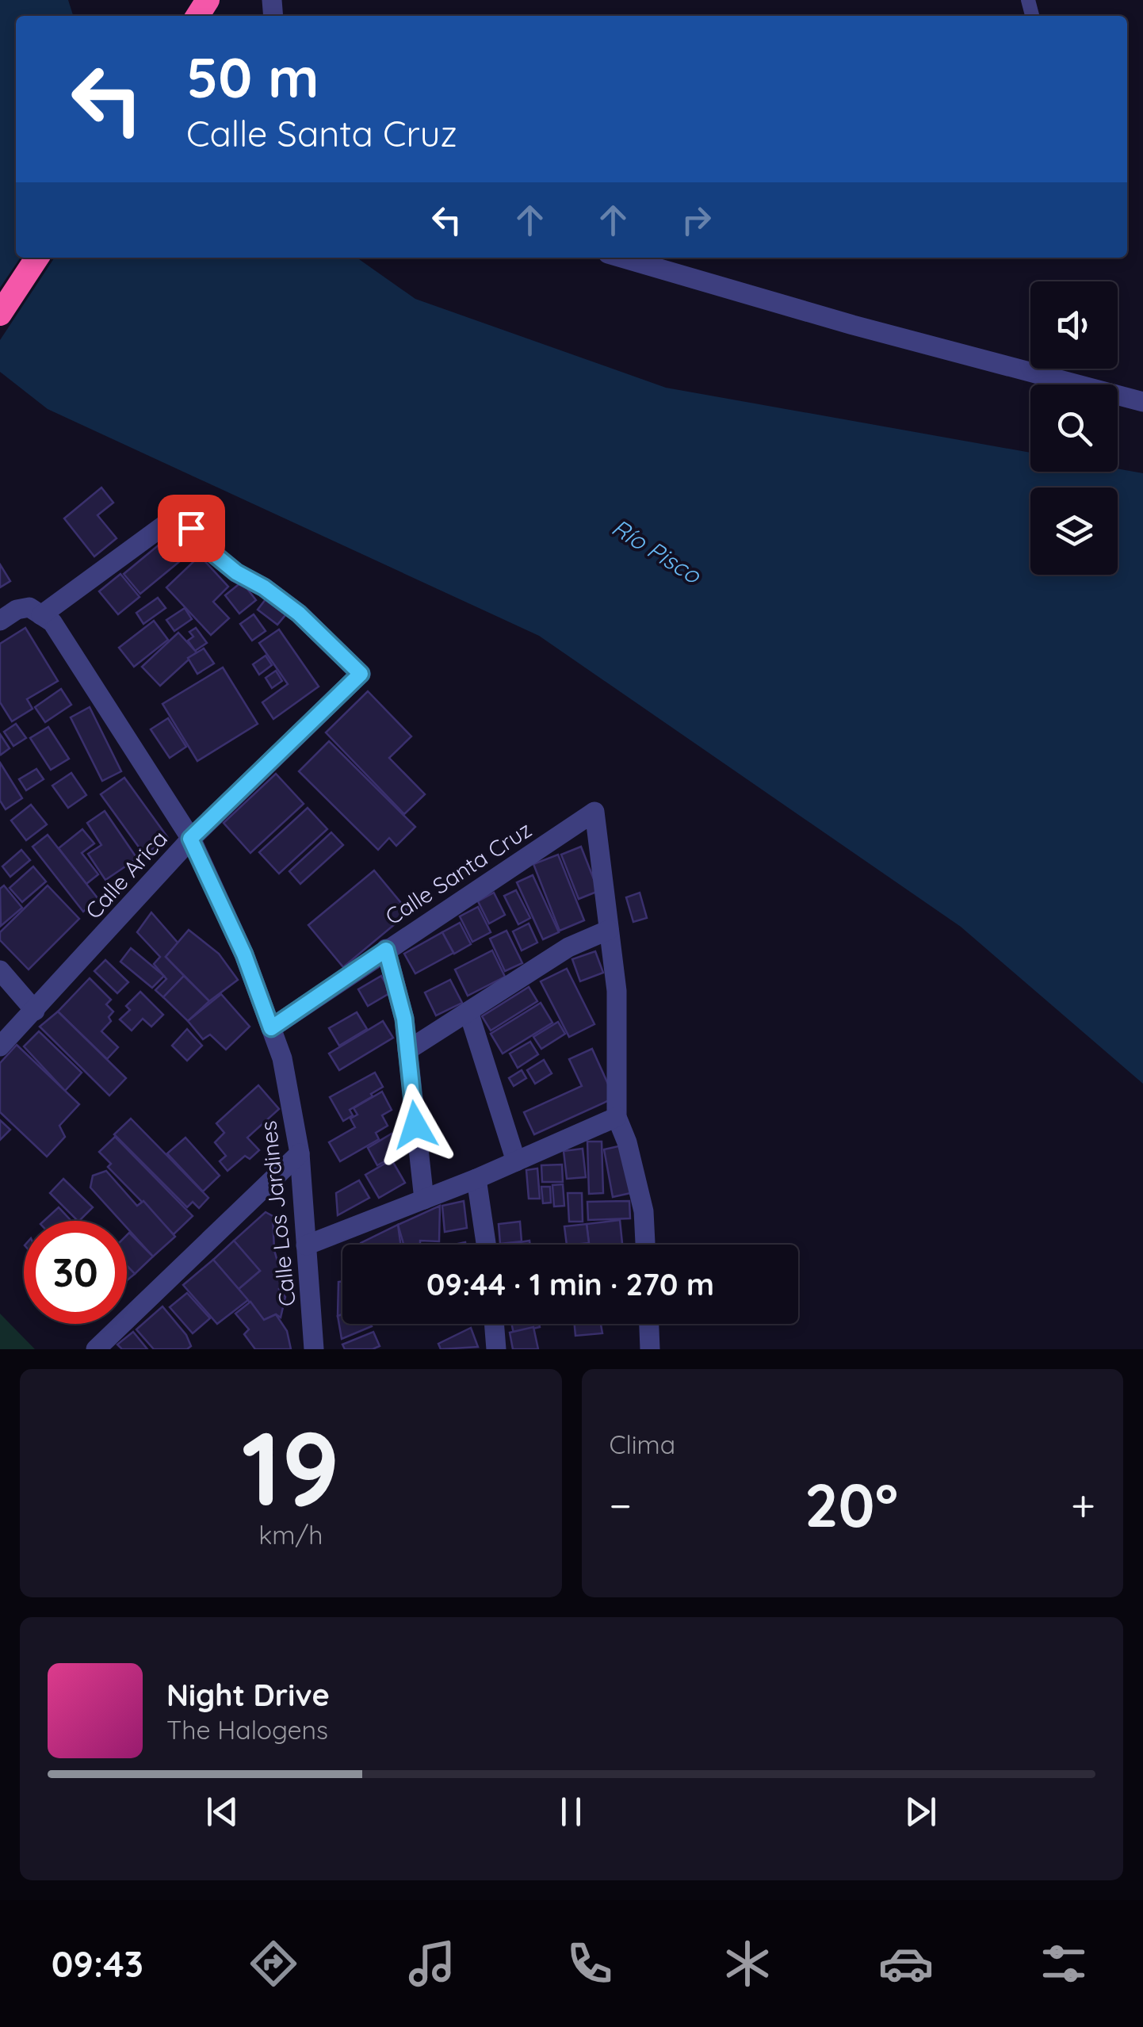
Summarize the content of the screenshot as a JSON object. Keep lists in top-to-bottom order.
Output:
{
  "streets": {
    "street": ["Calle Santa Cruz", "Calle Arica", "Calle Los Jardines"]
  },
  "crossings": [
    ["Calle Santa Cruz", "Calle Los Jardines"],
    ["Calle Arica", "Calle Los Jardines"]
  ],
  "water": ["Río Pisco"],
  "page": {
    "turn": ["50 m", "Calle Santa Cruz"],
    "limit": "30",
    "trip": "09:44 · 1 min · 270 m",
    "tile": [
      ["19", "km/h"],
      "Clima"
    ],
    "heat": ["−", "20°", "+"],
    "song": ["Night Drive", "The Halogens"],
    "tabs": "09:43"
  }
}
